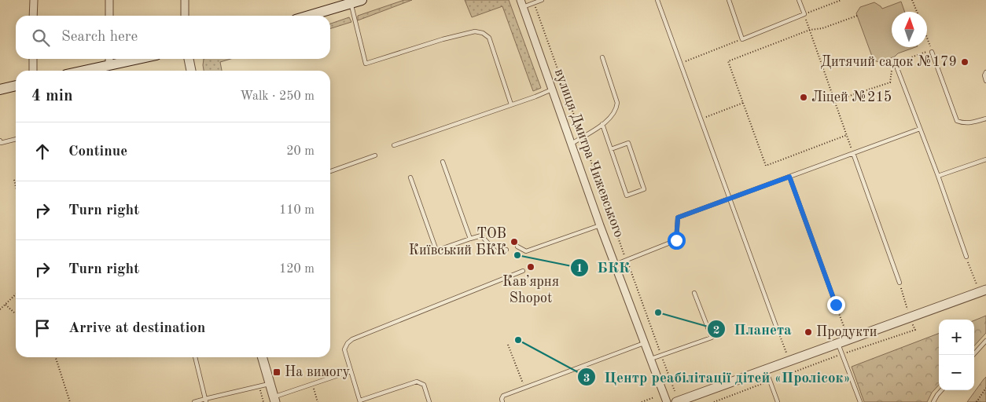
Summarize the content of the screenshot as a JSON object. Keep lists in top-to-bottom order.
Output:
{
  "streets": {
    "street": ["вулиця Дмитра Чижевського"]
  },
  "places": {
    "other": [
      "Дитячий садок №179",
      "Ліцей №215",
      "ТОВ Київський БКК",
      "БКК",
      "Кавʼярня Shopot",
      "Планета",
      "Продукти",
      "Центр реабілітації дітей «Пролісок»"
    ],
    "transit": ["На вимогу"]
  },
  "north": "top",
  "page": {
    "search": "Search here",
    "heading": ["4 min", "Walk · 250 m"],
    "list": [
      ["Continue", "20 m"],
      ["Turn right", "110 m"],
      ["Turn right", "120 m"],
      "Arrive at destination"
    ],
    "map_buttons": ["+", "−"]
  }
}
